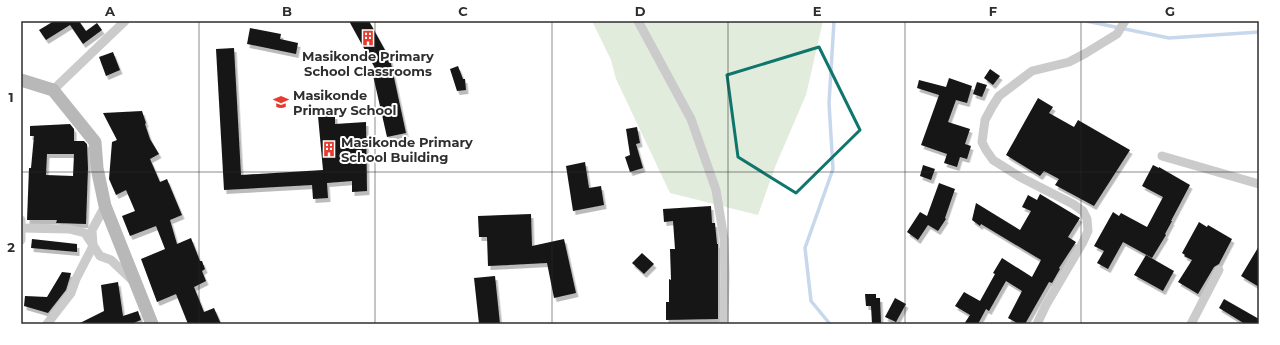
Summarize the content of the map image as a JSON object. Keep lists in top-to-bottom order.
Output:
{
  "places": {
    "building": ["Masikonde Primary School Classrooms", "Masikonde Primary School Building"],
    "school or university": ["Masikonde Primary School"]
  },
  "grid": {
    "columns": [
      "A",
      "B",
      "C",
      "D",
      "E",
      "F",
      "G"
    ],
    "rows": ["1", "2"]
  }
}
